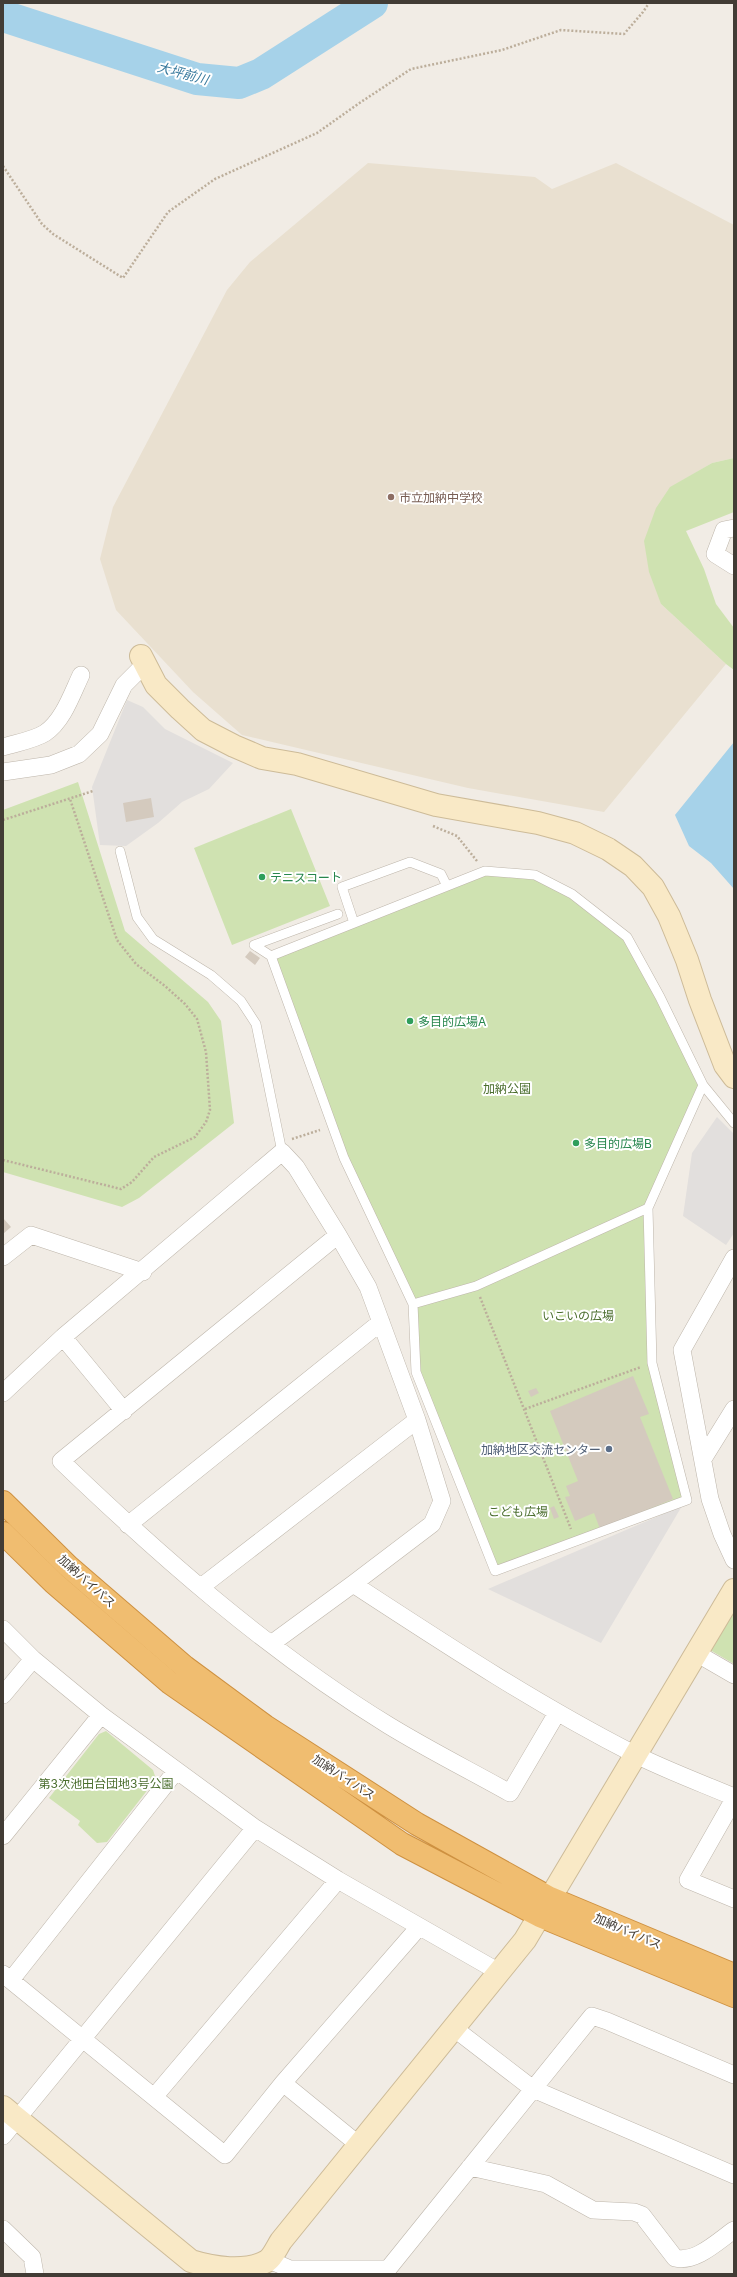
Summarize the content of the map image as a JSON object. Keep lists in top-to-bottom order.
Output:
{
  "streets": {
    "highway": ["加納バイパス"]
  },
  "water": ["大坪前川"],
  "parks": [
    "加納公園",
    "いこいの広場",
    "こども広場",
    "第3次池田台団地3号公園"
  ],
  "places": [
    "市立加納中学校",
    "テニスコート",
    "多目的広場A",
    "多目的広場B",
    "加納地区交流センター"
  ]
}
